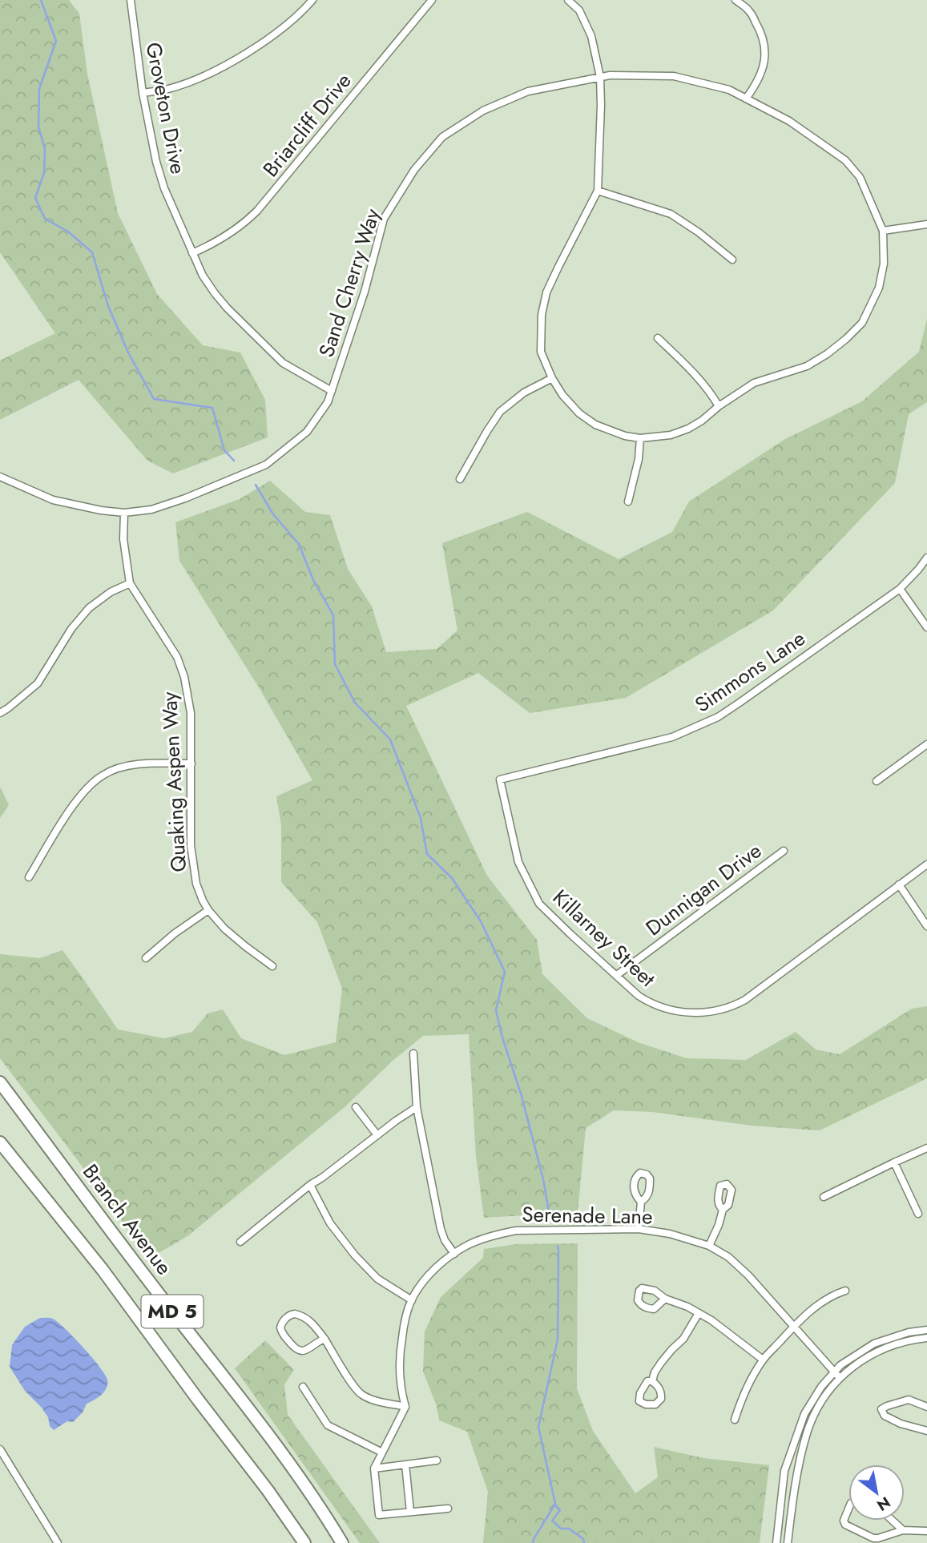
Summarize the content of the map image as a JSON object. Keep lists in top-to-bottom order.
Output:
{
  "streets": {
    "highway": ["Branch Avenue", "MD 5"],
    "street": [
      "Groveton Drive",
      "Briarcliff Drive",
      "Sand Cherry Way",
      "Simmons Lane",
      "Quaking Aspen Way",
      "Dunnigan Drive",
      "Killarney Street",
      "Serenade Lane"
    ]
  },
  "crossings": [
    ["Groveton Drive", "Briarcliff Drive"],
    ["Groveton Drive", "Sand Cherry Way"],
    ["Sand Cherry Way", "Quaking Aspen Way"],
    ["Simmons Lane", "Killarney Street"],
    ["Dunnigan Drive", "Killarney Street"]
  ],
  "north": "bottom right"
}
